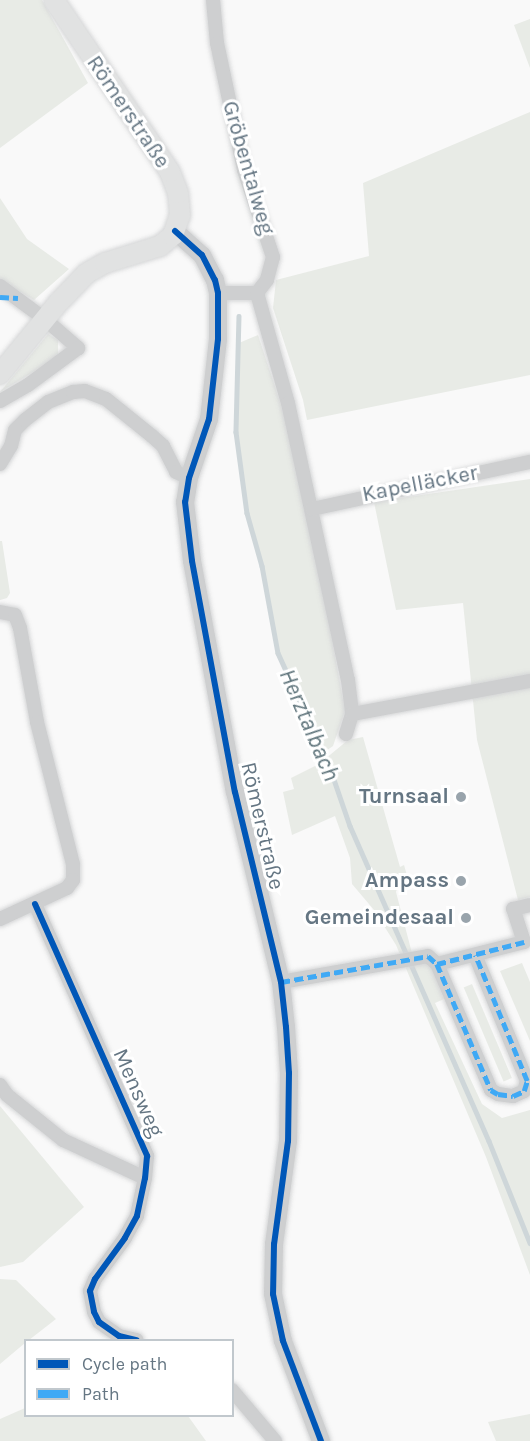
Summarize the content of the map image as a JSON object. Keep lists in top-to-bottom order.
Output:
{
  "streets": {
    "main road": ["Römerstraße"],
    "street": ["Gröbentalweg", "Kapelläcker", "Mensweg"]
  },
  "water": ["Herztalbach"],
  "places": ["Turnsaal", "Ampass", "Gemeindesaal"],
  "legend": ["Cycle path", "Path"]
}
